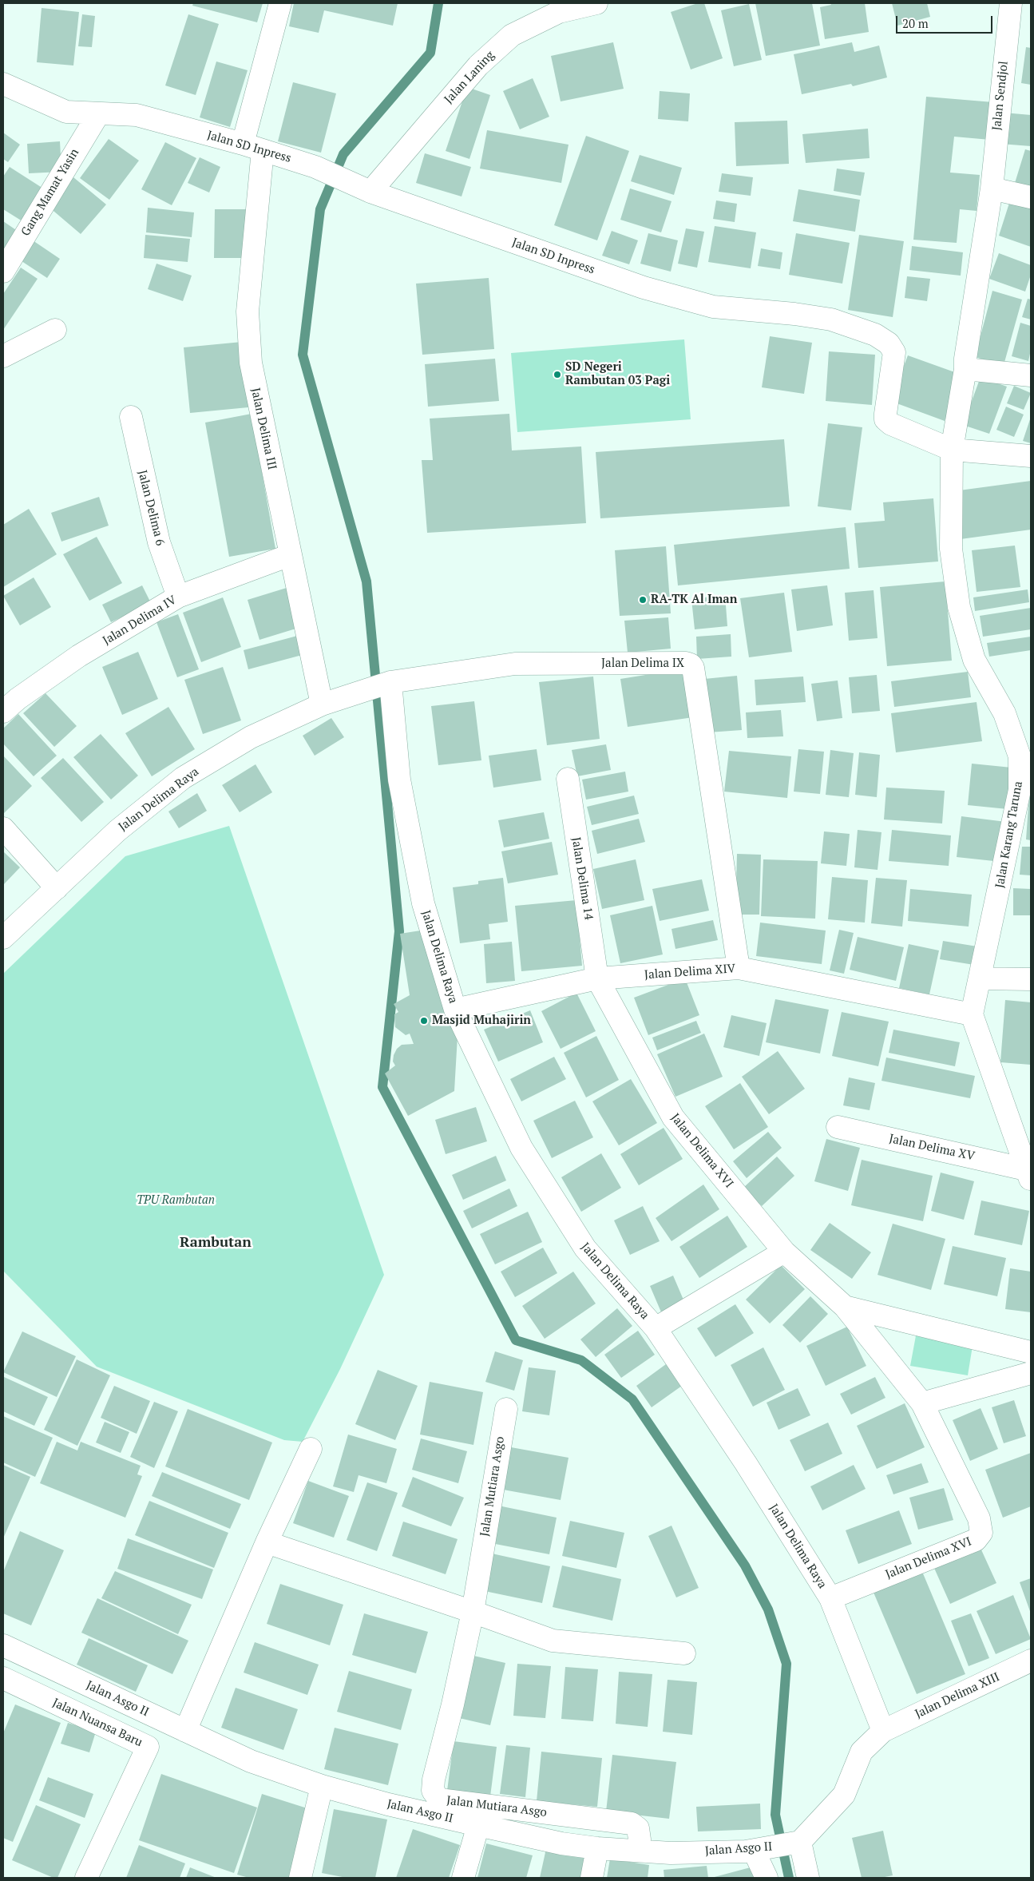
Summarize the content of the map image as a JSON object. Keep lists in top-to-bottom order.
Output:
{
  "streets": {
    "street": [
      "Jalan Laning",
      "Jalan Sendjol",
      "Jalan SD Inpress",
      "Gang Mamat Yasin",
      "Jalan Delima III",
      "Jalan Delima 6",
      "Jalan Delima IV",
      "Jalan Delima IX",
      "Jalan Delima Raya",
      "Jalan Karang Taruna",
      "Jalan Delima 14",
      "Jalan Delima XIV",
      "Jalan Delima XV",
      "Jalan Delima XVI",
      "Jalan Mutiara Asgo",
      "Jalan Delima XIII",
      "Jalan Asgo II",
      "Jalan Nuansa Baru"
    ]
  },
  "crossings": [
    ["Jalan Laning", "Jalan SD Inpress"],
    ["Jalan Sendjol", "Jalan SD Inpress"],
    ["Jalan Sendjol", "Jalan Karang Taruna"],
    ["Jalan SD Inpress", "Gang Mamat Yasin"],
    ["Jalan SD Inpress", "Jalan Delima III"],
    ["Jalan SD Inpress", "Jalan Karang Taruna"],
    ["Jalan Delima III", "Jalan Delima IV"],
    ["Jalan Delima III", "Jalan Delima Raya"],
    ["Jalan Delima 6", "Jalan Delima IV"],
    ["Jalan Delima IX", "Jalan Delima Raya"],
    ["Jalan Delima IX", "Jalan Delima XIV"],
    ["Jalan Delima Raya", "Jalan Delima XIV"],
    ["Jalan Delima Raya", "Jalan Delima XVI"],
    ["Jalan Delima Raya", "Jalan Delima XIII"],
    ["Jalan Karang Taruna", "Jalan Delima XIV"],
    ["Jalan Karang Taruna", "Jalan Delima XV"],
    ["Jalan Delima 14", "Jalan Delima XIV"],
    ["Jalan Delima 14", "Jalan Delima XVI"],
    ["Jalan Delima XIV", "Jalan Delima XV"],
    ["Jalan Delima XIV", "Jalan Delima XVI"]
  ],
  "districts": ["Rambutan"],
  "parks": ["TPU Rambutan"],
  "places": ["SD Negeri Rambutan 03 Pagi", "RA-TK Al Iman", "Masjid Muhajirin"],
  "scale_bar": "20 m"
}
